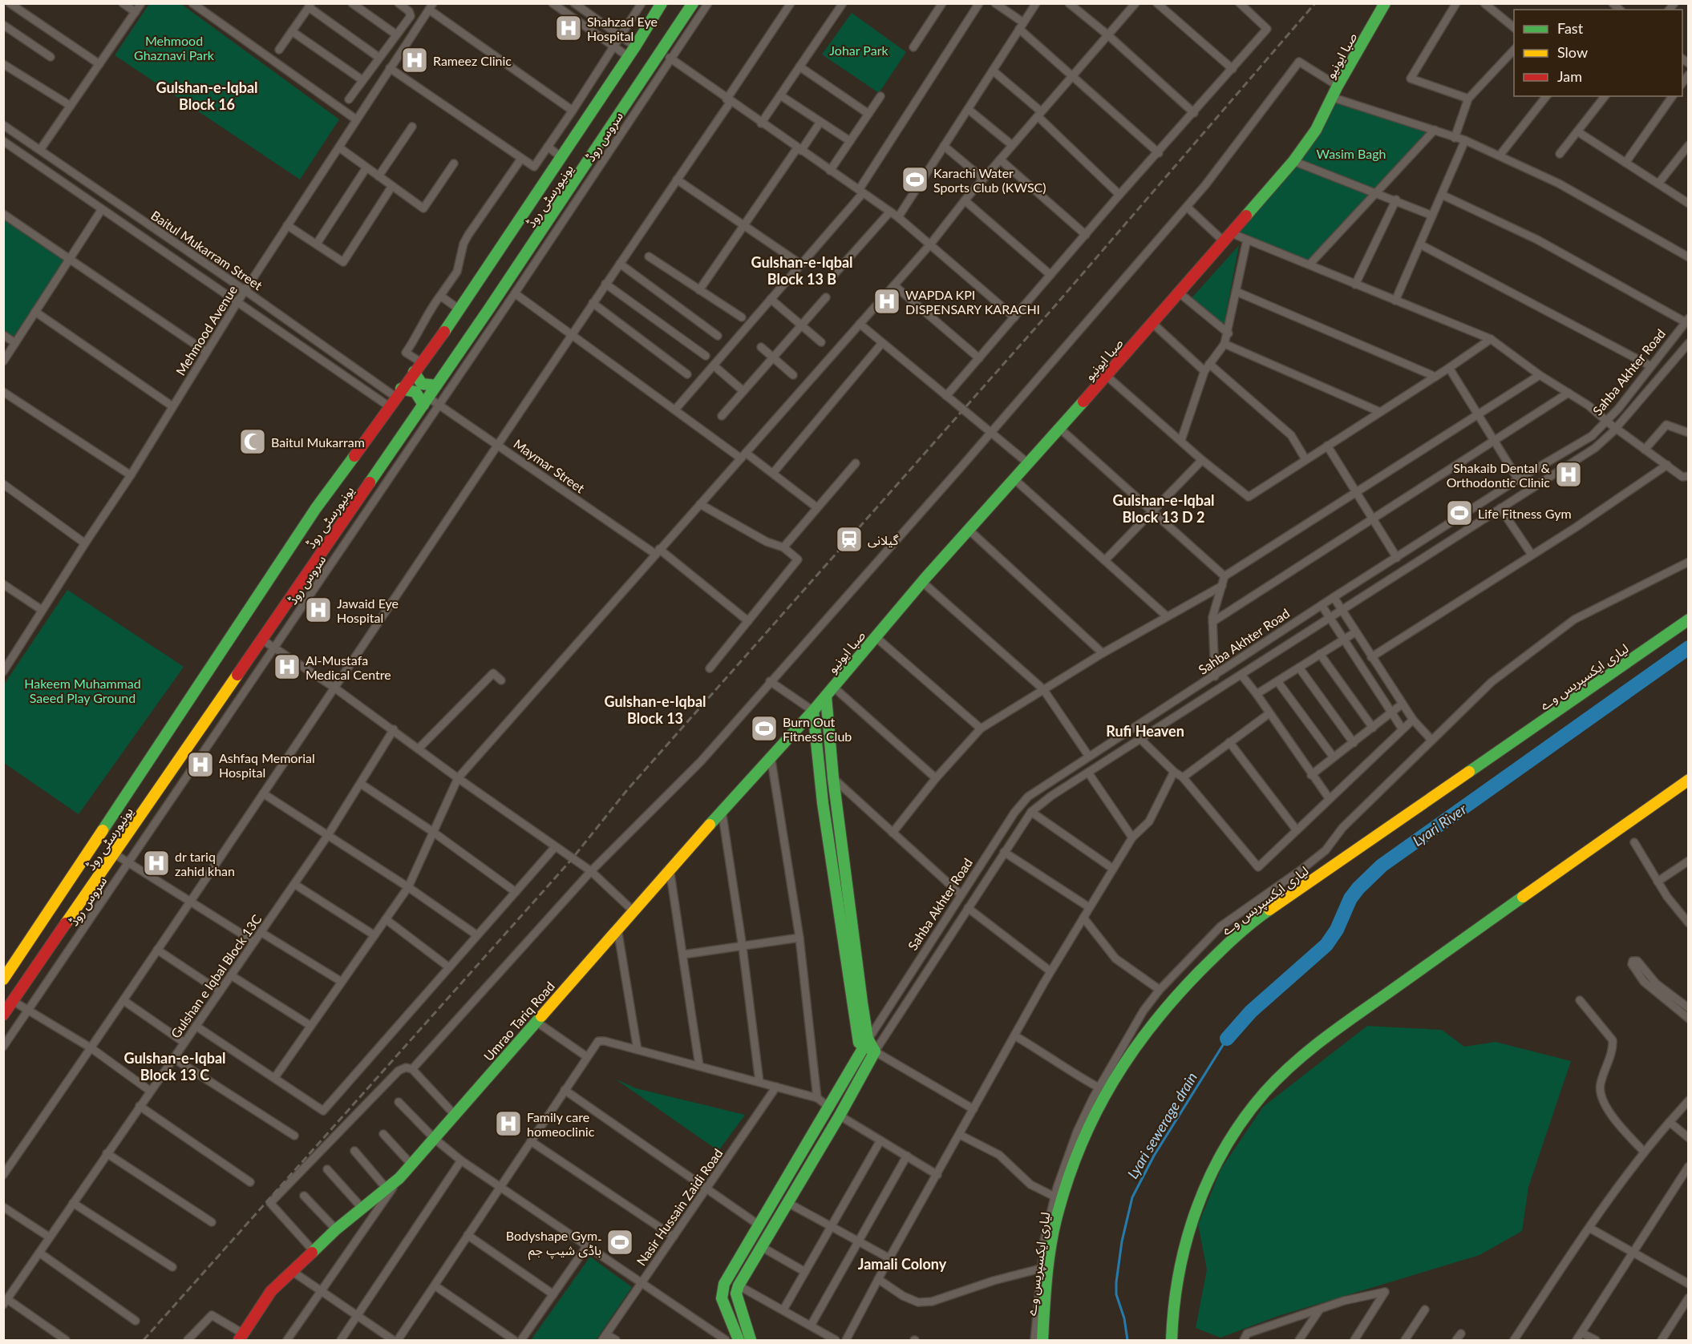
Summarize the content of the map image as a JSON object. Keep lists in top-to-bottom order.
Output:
{
  "streets": {
    "main road": [
      "صبا ایونیو",
      "یونیورسٹی روڈ",
      "Sahba Akhter Road",
      "لیاری ایکسپریس وے",
      "Umrao Tariq Road"
    ],
    "street": [
      "سروس روڈ",
      "Baitul Mukarram Street",
      "Mehmood Avenue",
      "Maymar Street",
      "Gulshan e Iqbal Block 13C",
      "Nasir Hussain Zaidi Road"
    ]
  },
  "crossings": [
    ["صبا ایونیو", "Umrao Tariq Road"],
    ["سروس روڈ", "یونیورسٹی روڈ"],
    ["سروس روڈ", "Maymar Street"],
    ["یونیورسٹی روڈ", "Baitul Mukarram Street"],
    ["یونیورسٹی روڈ", "Maymar Street"],
    ["Baitul Mukarram Street", "Mehmood Avenue"]
  ],
  "districts": [
    "Gulshan-e-Iqbal Block 16",
    "Gulshan-e-Iqbal Block 13 B",
    "Gulshan-e-Iqbal Block 13 D 2",
    "Gulshan-e-Iqbal Block 13",
    "Rufi Heaven",
    "Gulshan-e-Iqbal Block 13 C",
    "Jamali Colony"
  ],
  "water": ["Lyari River", "Lyari sewerage drain"],
  "parks": [
    "Mehmood Ghaznavi Park",
    "Johar Park",
    "Wasim Bagh",
    "Hakeem Muhammad Saeed Play Ground"
  ],
  "places": {
    "hospital": [
      "Shahzad Eye Hospital",
      "Rameez Clinic",
      "WAPDA KPI DISPENSARY KARACHI",
      "Shakaib Dental & Orthodontic Clinic",
      "Jawaid Eye Hospital",
      "Al-Mustafa Medical Centre",
      "Ashfaq Memorial Hospital",
      "dr tariq zahid khan",
      "Family care homeoclinic"
    ],
    "sports": [
      "Karachi Water Sports Club (KWSC)",
      "Life Fitness Gym",
      "Burn Out Fitness Club",
      "Bodyshape Gym۔ باڈی شیپ جم"
    ],
    "mosque": ["Baitul Mukarram"],
    "station": ["گیلانی"]
  },
  "legend": ["Fast", "Slow", "Jam"]
}
